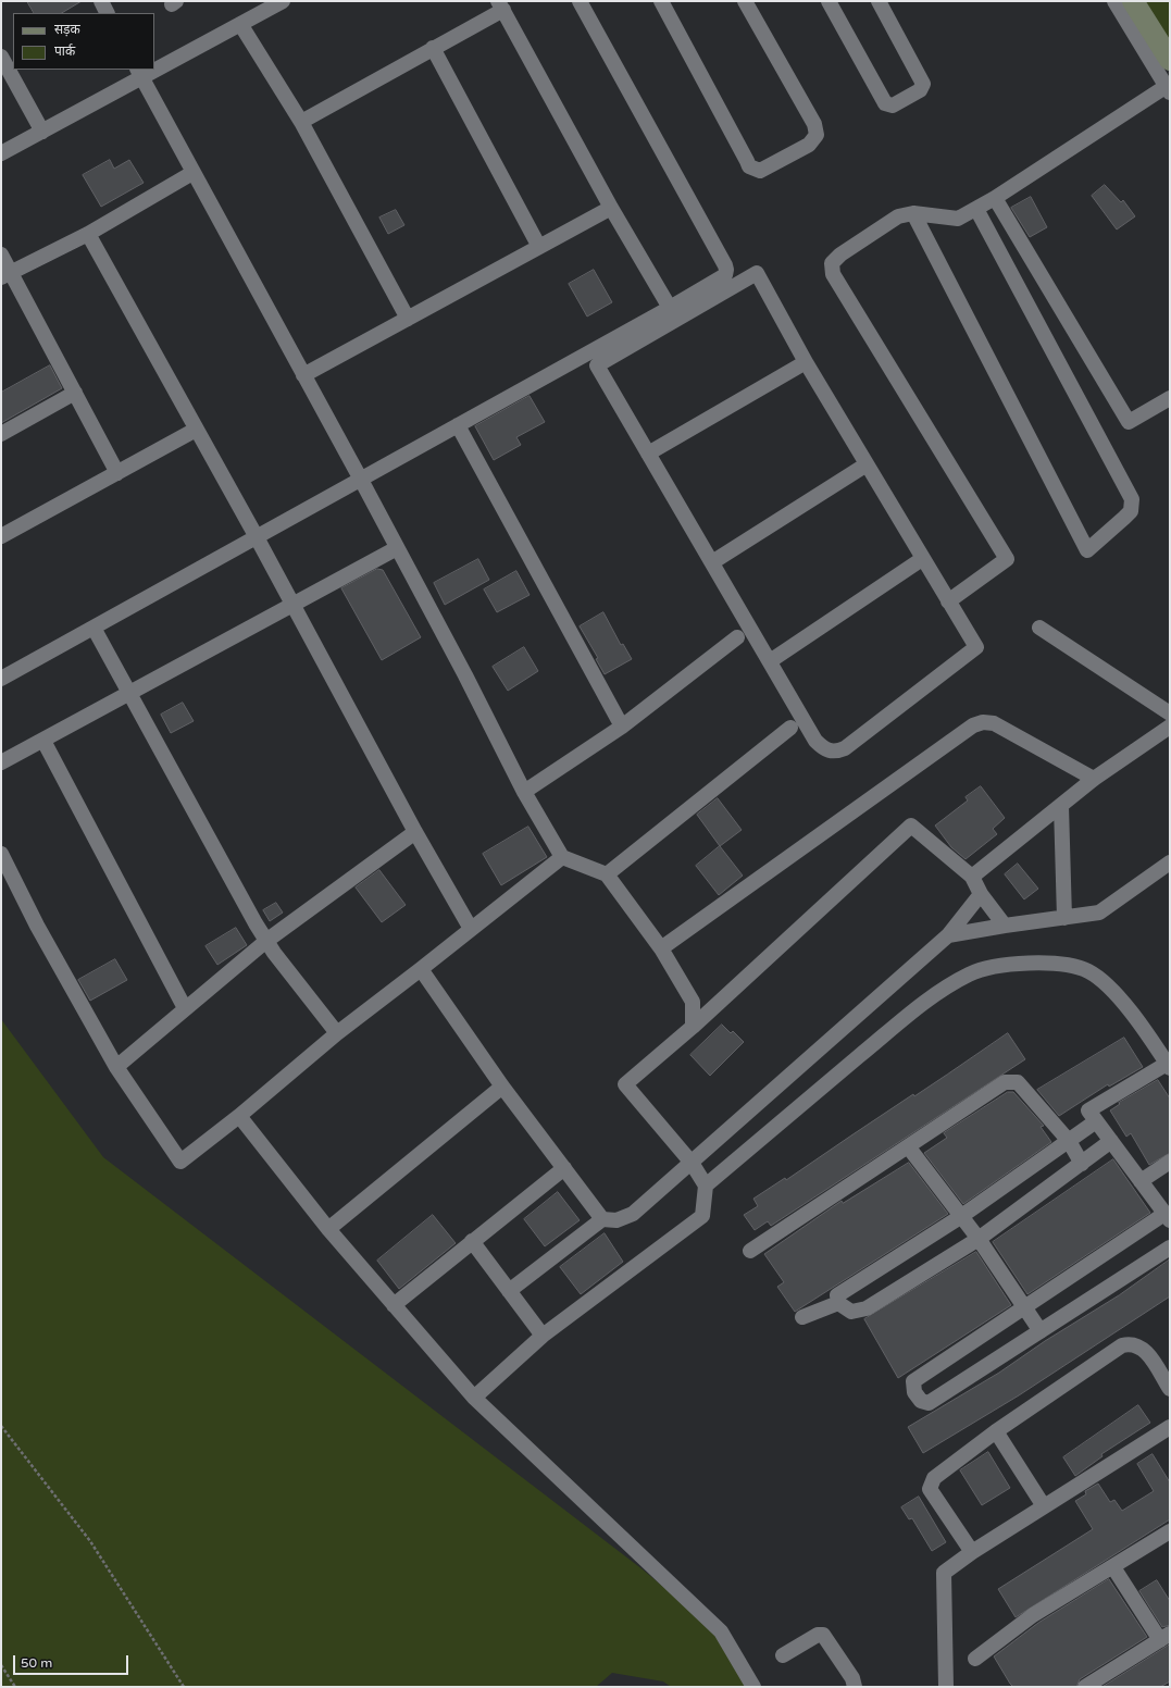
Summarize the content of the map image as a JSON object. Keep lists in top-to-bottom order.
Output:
{
  "legend": ["सड़क", "पार्क"],
  "scale_bar": "50 m"
}
